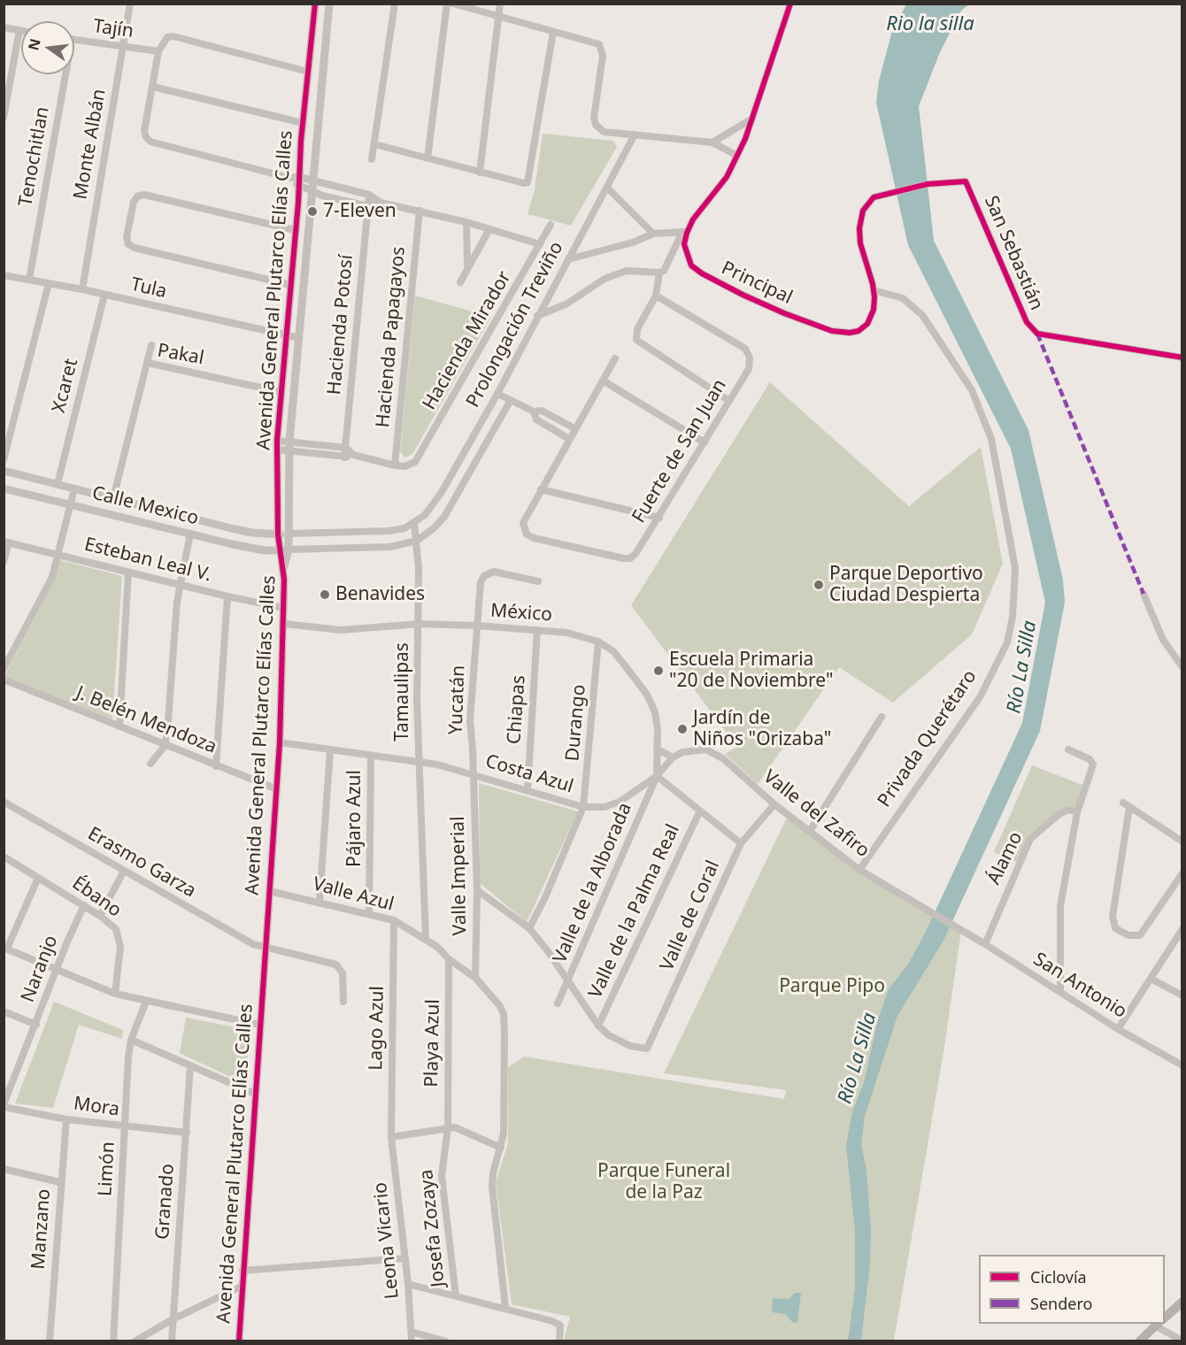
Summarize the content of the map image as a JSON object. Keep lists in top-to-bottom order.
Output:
{
  "streets": {
    "street": [
      "Tajín",
      "Monte Albán",
      "Tenochitlan",
      "San Sebastián",
      "Principal",
      "Tula",
      "Avenida General Plutarco Elías Calles",
      "Hacienda Potosí",
      "Prolongación Treviño",
      "Hacienda Papagayos",
      "Hacienda Mirador",
      "Pakal",
      "Xcaret",
      "Fuerte de San Juan",
      "Calle Mexico",
      "Esteban Leal V.",
      "México",
      "Tamaulipas",
      "Yucatán",
      "Chiapas",
      "J. Belén Mendoza",
      "Durango",
      "Privada Querétaro",
      "Costa Azul",
      "Valle del Zafiro",
      "Pájaro Azul",
      "Álamo",
      "Erasmo Garza",
      "Valle Imperial",
      "Valle de la Alborada",
      "Valle Azul",
      "Ébano",
      "Valle de la Palma Real",
      "Valle de Coral",
      "Naranjo",
      "San Antonio",
      "Lago Azul",
      "Playa Azul",
      "Mora",
      "Limón",
      "Granado",
      "Josefa Zozaya",
      "Manzano",
      "Leona Vicario"
    ]
  },
  "crossings": [
    ["Tajín", "Monte Albán"],
    ["Monte Albán", "Tula"],
    ["Tenochitlan", "Tula"],
    ["San Sebastián", "Principal"],
    ["Principal", "Privada Querétaro"],
    ["Tula", "Avenida General Plutarco Elías Calles"],
    ["Tula", "Xcaret"],
    ["Avenida General Plutarco Elías Calles", "Prolongación Treviño"],
    ["Avenida General Plutarco Elías Calles", "Pakal"],
    ["Avenida General Plutarco Elías Calles", "Calle Mexico"],
    ["Avenida General Plutarco Elías Calles", "Esteban Leal V."],
    ["Avenida General Plutarco Elías Calles", "México"],
    ["Avenida General Plutarco Elías Calles", "J. Belén Mendoza"],
    ["Avenida General Plutarco Elías Calles", "Costa Azul"],
    ["Avenida General Plutarco Elías Calles", "Erasmo Garza"],
    ["Avenida General Plutarco Elías Calles", "Valle Azul"],
    ["Prolongación Treviño", "Calle Mexico"],
    ["Hacienda Papagayos", "Hacienda Mirador"],
    ["Pakal", "Calle Mexico"],
    ["Xcaret", "Calle Mexico"],
    ["México", "Tamaulipas"],
    ["México", "Yucatán"],
    ["México", "Chiapas"],
    ["México", "Durango"],
    ["México", "Costa Azul"],
    ["México", "Valle de la Alborada"],
    ["Tamaulipas", "Costa Azul"],
    ["Tamaulipas", "Valle Azul"],
    ["Yucatán", "Costa Azul"],
    ["Yucatán", "Valle Imperial"],
    ["Chiapas", "Costa Azul"],
    ["Durango", "Costa Azul"],
    ["Privada Querétaro", "Valle del Zafiro"],
    ["Costa Azul", "Pájaro Azul"],
    ["Costa Azul", "Valle Imperial"],
    ["Costa Azul", "Valle de la Alborada"],
    ["Valle del Zafiro", "Valle de Coral"],
    ["Valle del Zafiro", "San Antonio"],
    ["Pájaro Azul", "Valle Azul"],
    ["Álamo", "San Antonio"],
    ["Valle Imperial", "Valle Azul"],
    ["Valle Azul", "Lago Azul"],
    ["Valle Azul", "Playa Azul"],
    ["Ébano", "Naranjo"],
    ["Valle de la Palma Real", "Valle de Coral"],
    ["Naranjo", "Mora"],
    ["Lago Azul", "Leona Vicario"],
    ["Playa Azul", "Josefa Zozaya"],
    ["Mora", "Limón"],
    ["Mora", "Granado"],
    ["Mora", "Manzano"]
  ],
  "water": ["Rio la silla", "Río La Silla"],
  "parks": ["Parque Pipo", "Parque Funeral de la Paz"],
  "places": [
    "7-Eleven",
    "Parque Deportivo Ciudad Despierta",
    "Benavides",
    "Escuela Primaria \"20 de Noviembre\"",
    "Jardín de Niños \"Orizaba\""
  ],
  "legend": ["Ciclovía", "Sendero"],
  "north": "left"
}
